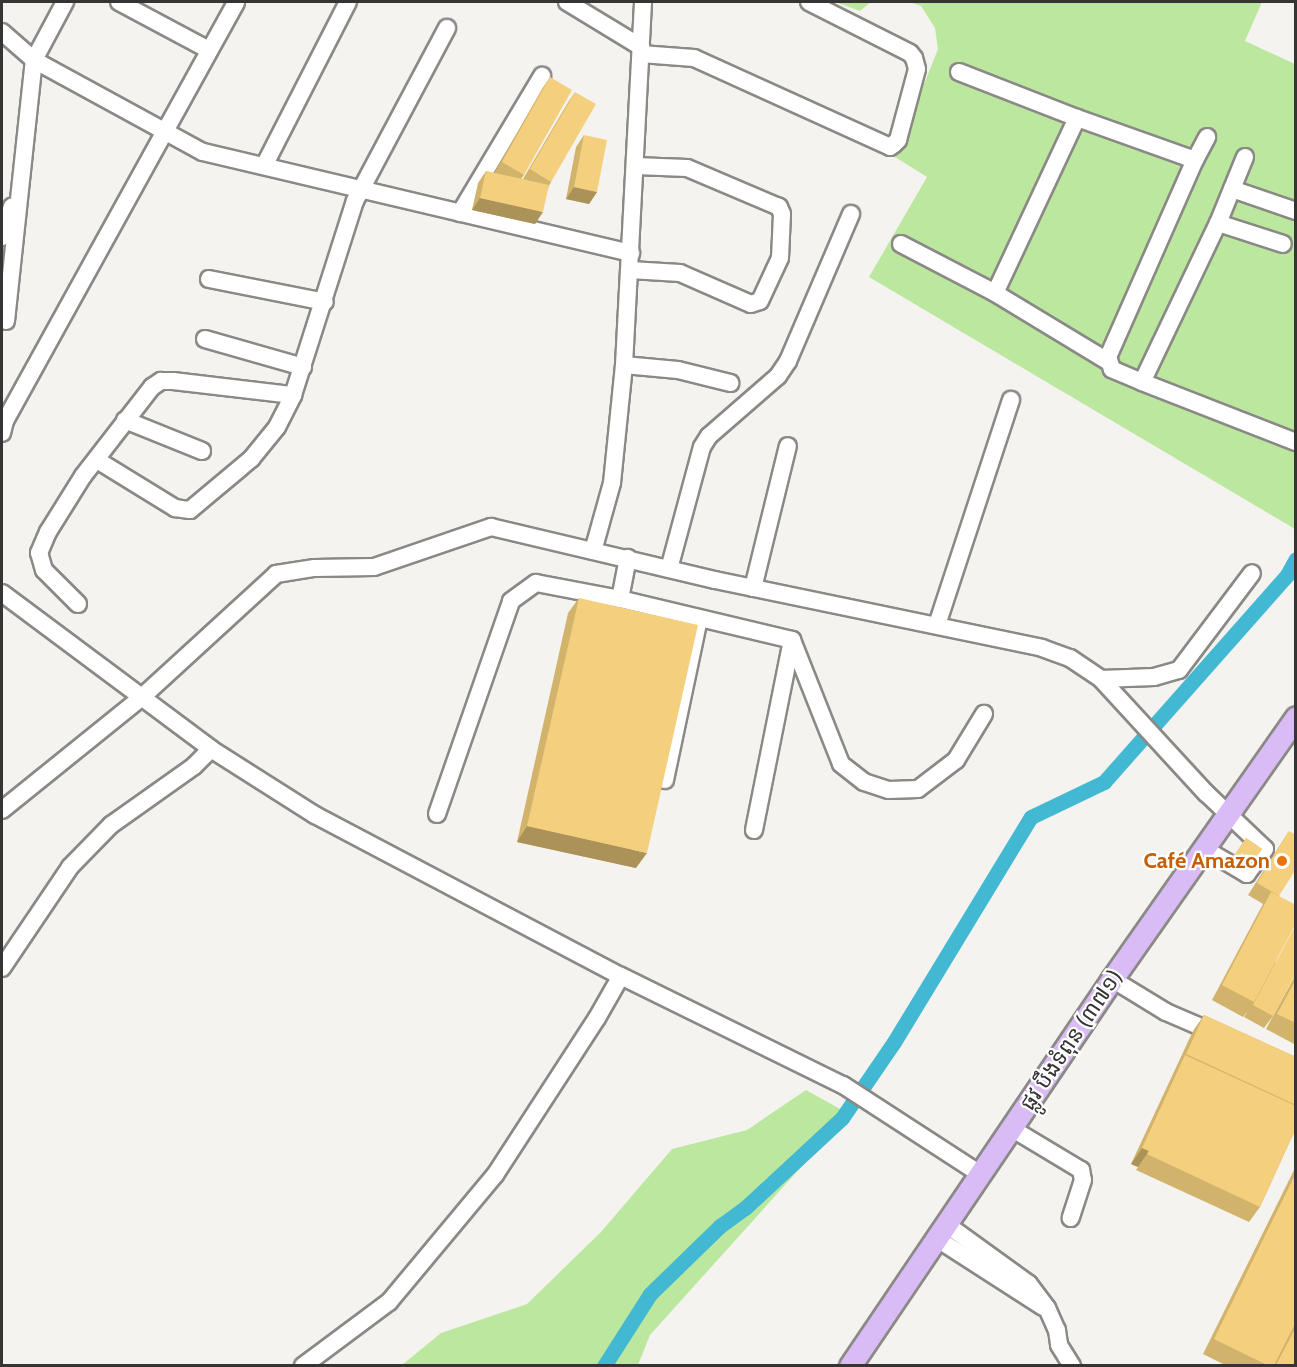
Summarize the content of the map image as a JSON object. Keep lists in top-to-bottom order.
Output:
{
  "streets": {
    "main road": ["ផ្លូវ បឹងទំពុន (៣៧១)"]
  },
  "places": ["Café Amazon"]
}
